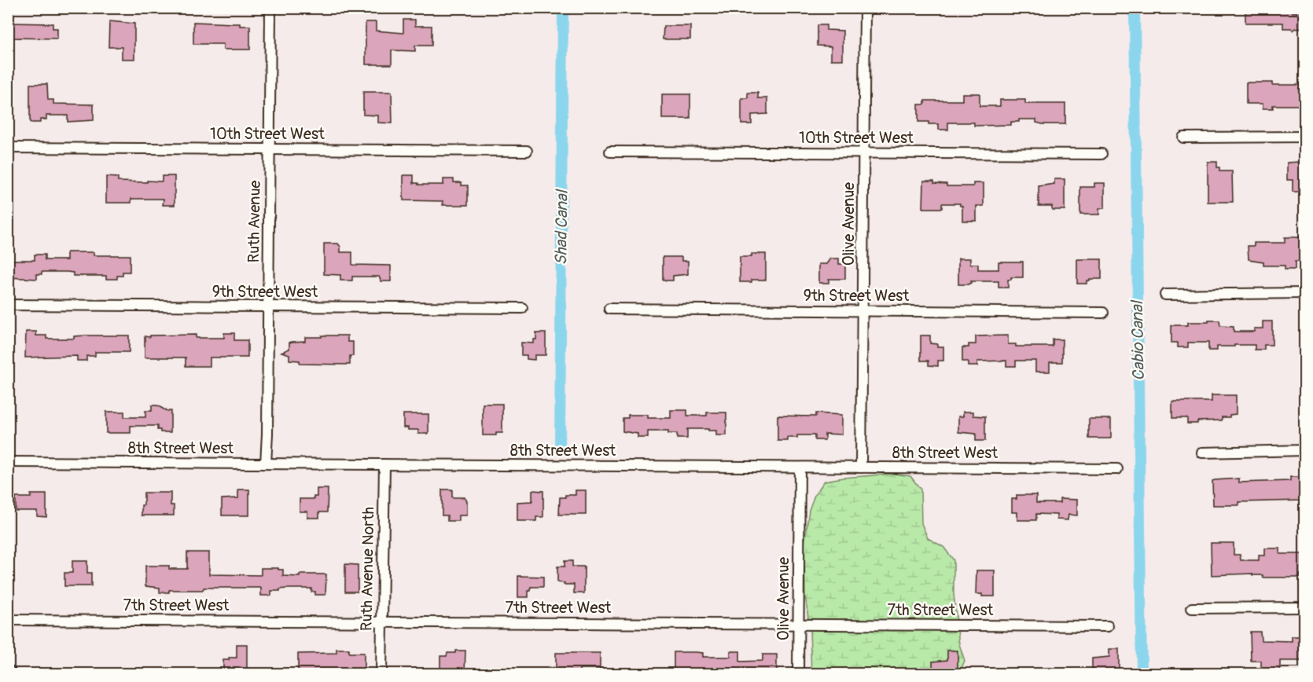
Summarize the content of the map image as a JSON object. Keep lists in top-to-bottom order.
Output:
{
  "streets": {
    "street": [
      "10th Street West",
      "Ruth Avenue",
      "Olive Avenue",
      "9th Street West",
      "8th Street West",
      "Ruth Avenue North",
      "7th Street West"
    ]
  },
  "crossings": [
    ["10th Street West", "Ruth Avenue"],
    ["10th Street West", "Olive Avenue"],
    ["Ruth Avenue", "9th Street West"],
    ["Ruth Avenue", "8th Street West"],
    ["Olive Avenue", "9th Street West"],
    ["Olive Avenue", "8th Street West"],
    ["Olive Avenue", "7th Street West"],
    ["8th Street West", "Ruth Avenue North"],
    ["Ruth Avenue North", "7th Street West"]
  ],
  "water": ["Shad Canal", "Cabio Canal"]
}
